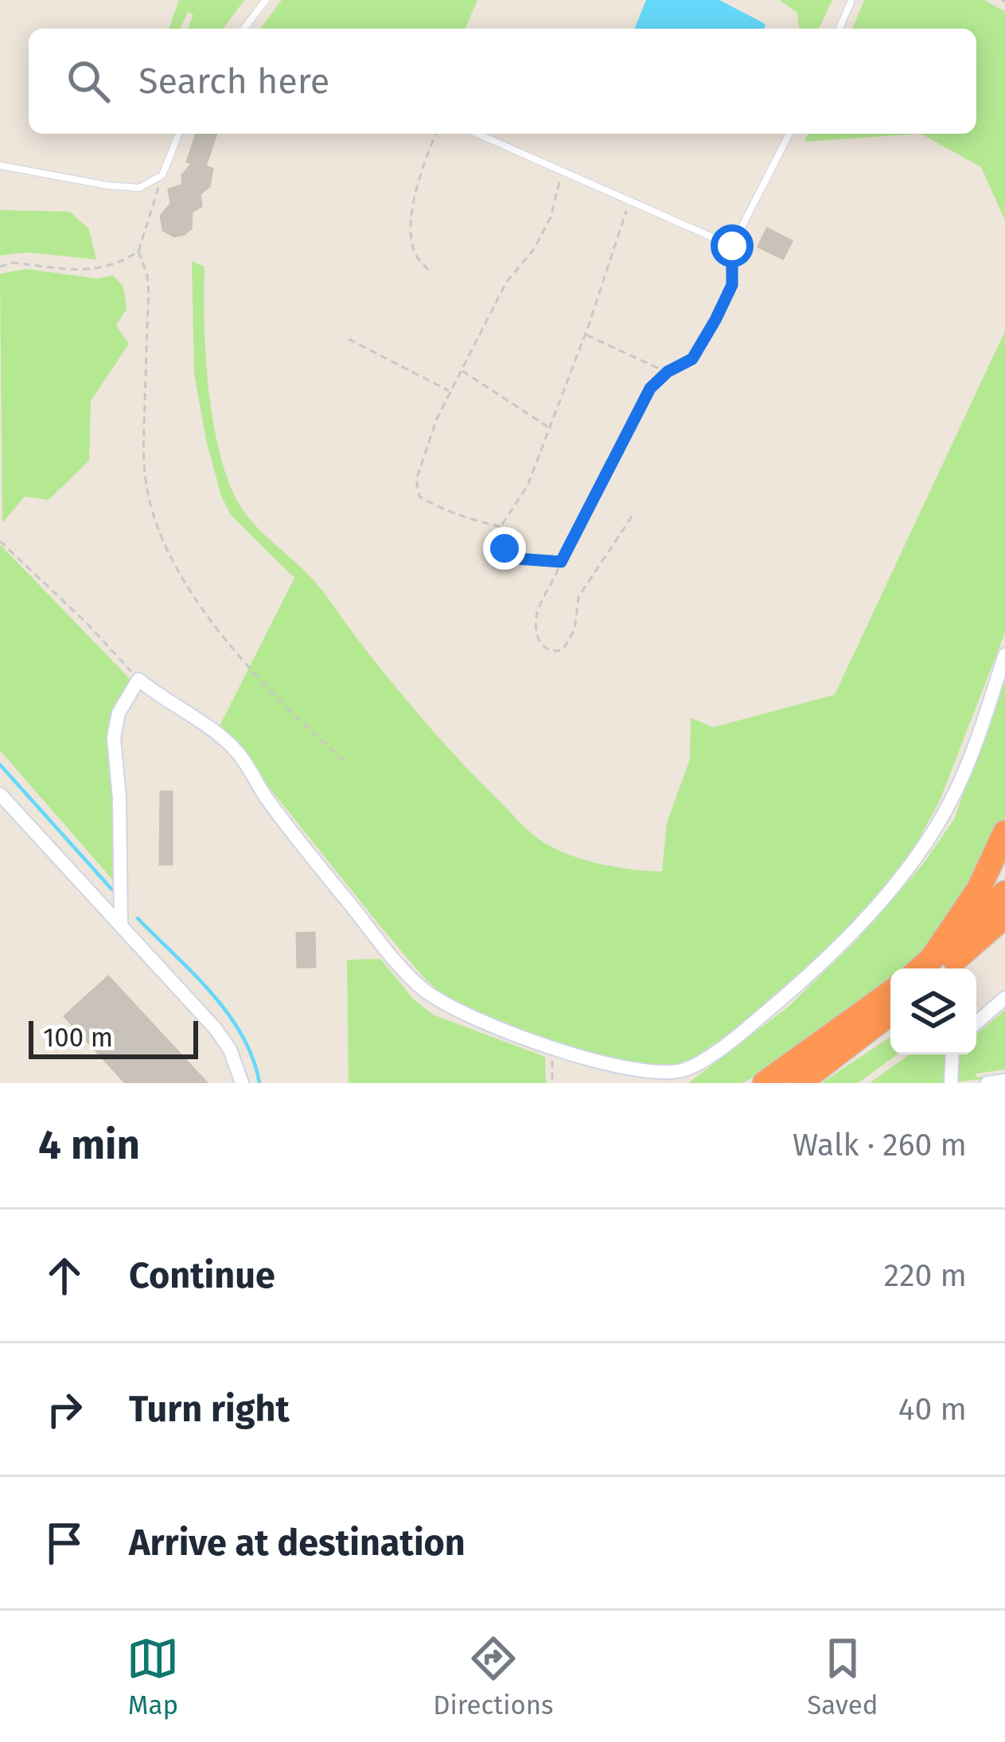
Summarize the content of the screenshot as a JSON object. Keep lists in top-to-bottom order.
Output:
{
  "scale_bar": "100 m",
  "page": {
    "search": "Search here",
    "scale": "100 m",
    "heading": ["4 min", "Walk · 260 m"],
    "list": [
      ["Continue", "220 m"],
      ["Turn right", "40 m"],
      "Arrive at destination"
    ],
    "nav": ["Map", "Directions", "Saved"]
  }
}
